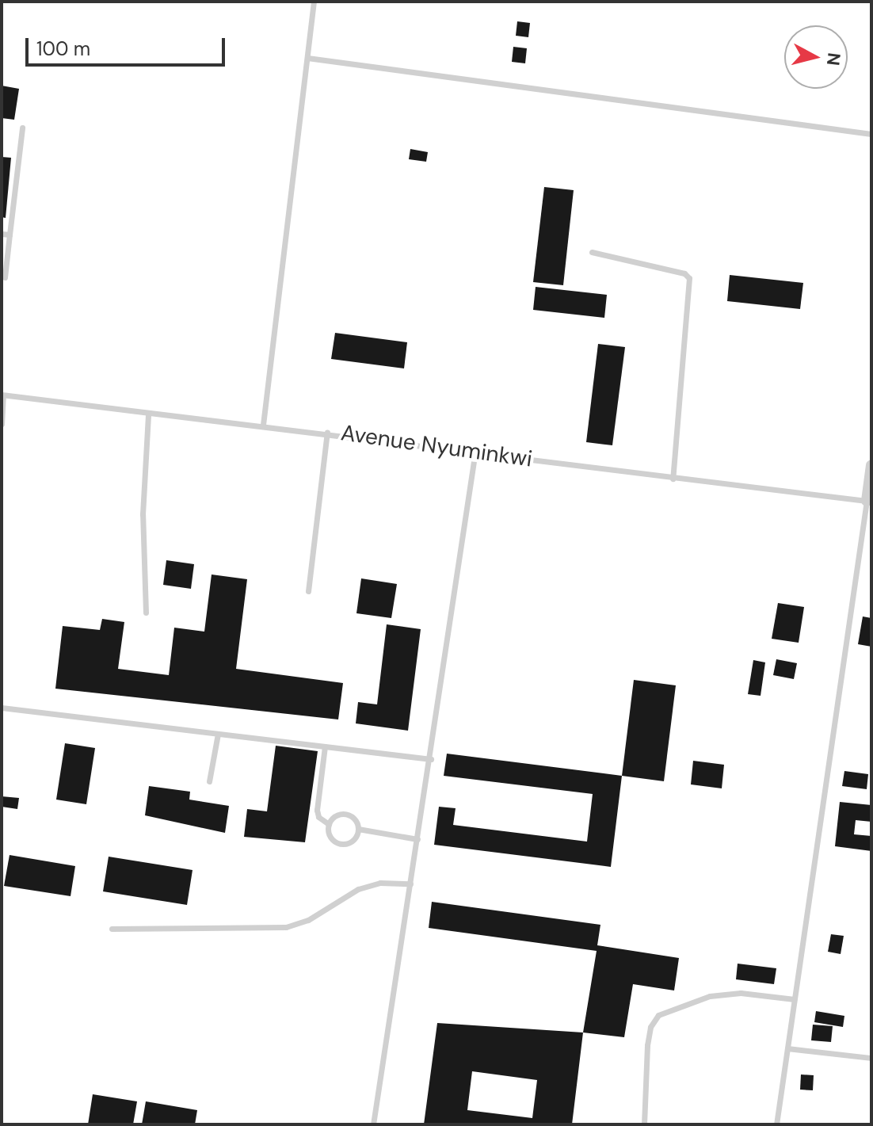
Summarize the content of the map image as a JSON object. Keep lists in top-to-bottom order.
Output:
{
  "streets": {
    "lane": ["Avenue Nyuminkwi"]
  },
  "scale_bar": "100 m",
  "north": "right"
}
